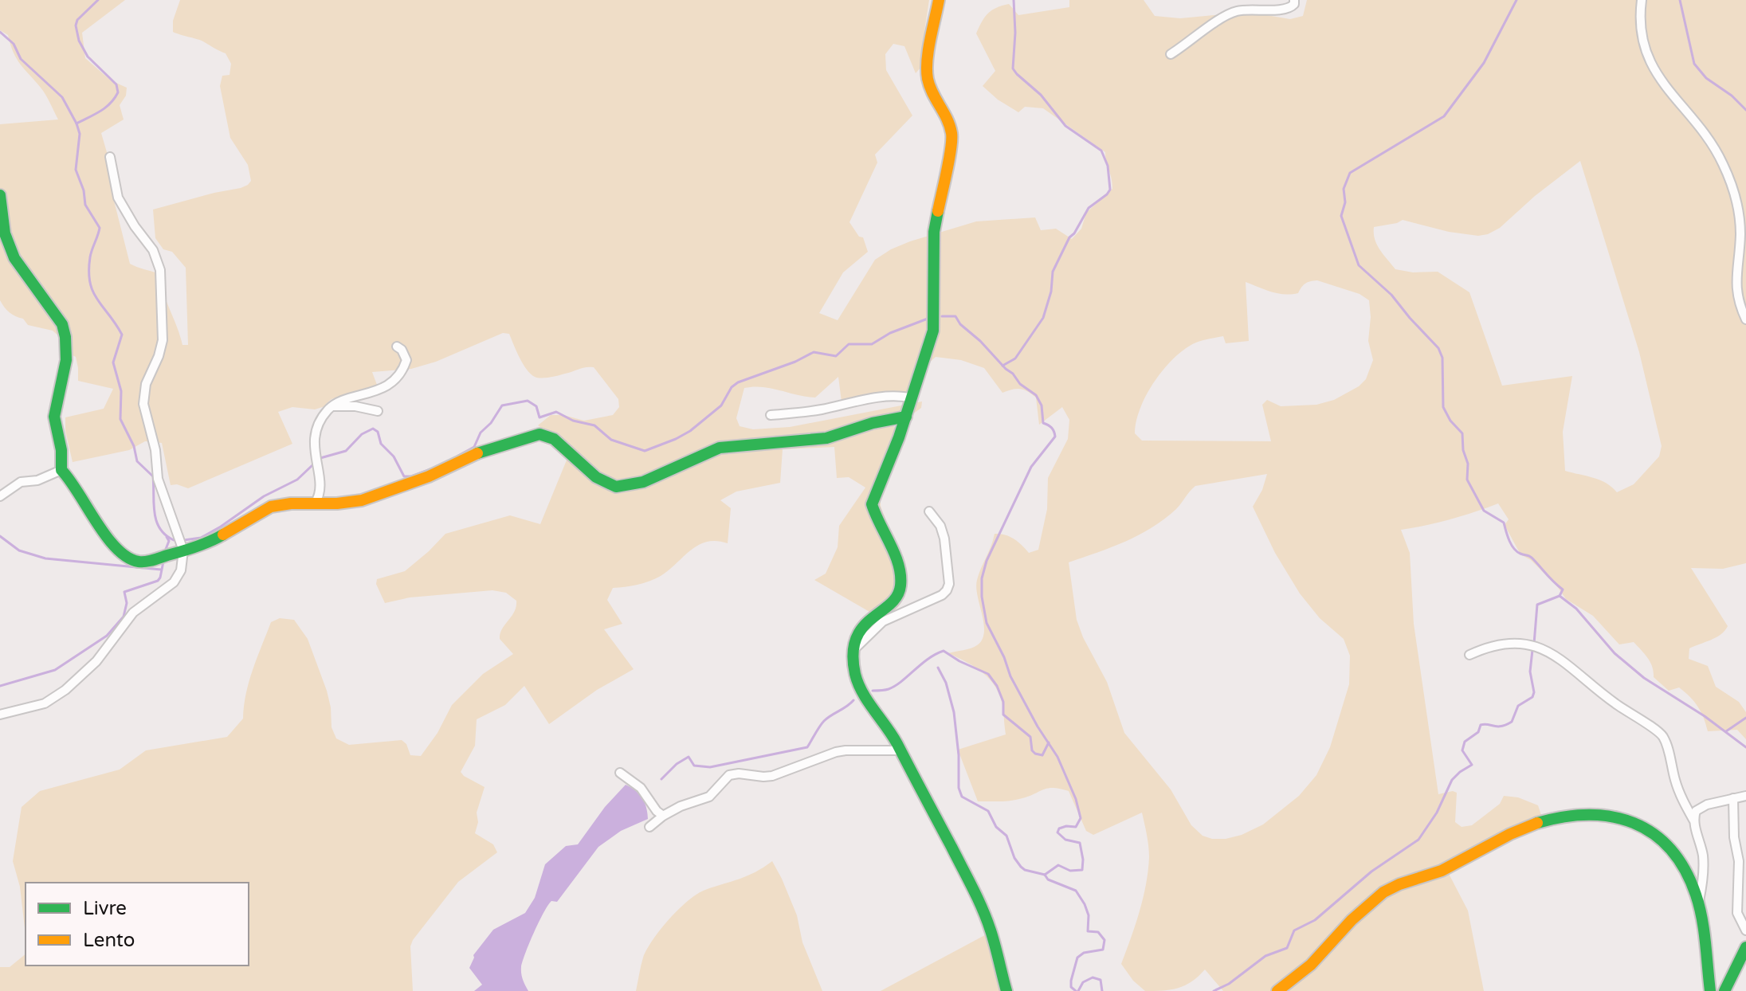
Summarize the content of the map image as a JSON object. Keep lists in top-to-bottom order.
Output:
{
  "legend": ["Livre", "Lento"]
}
